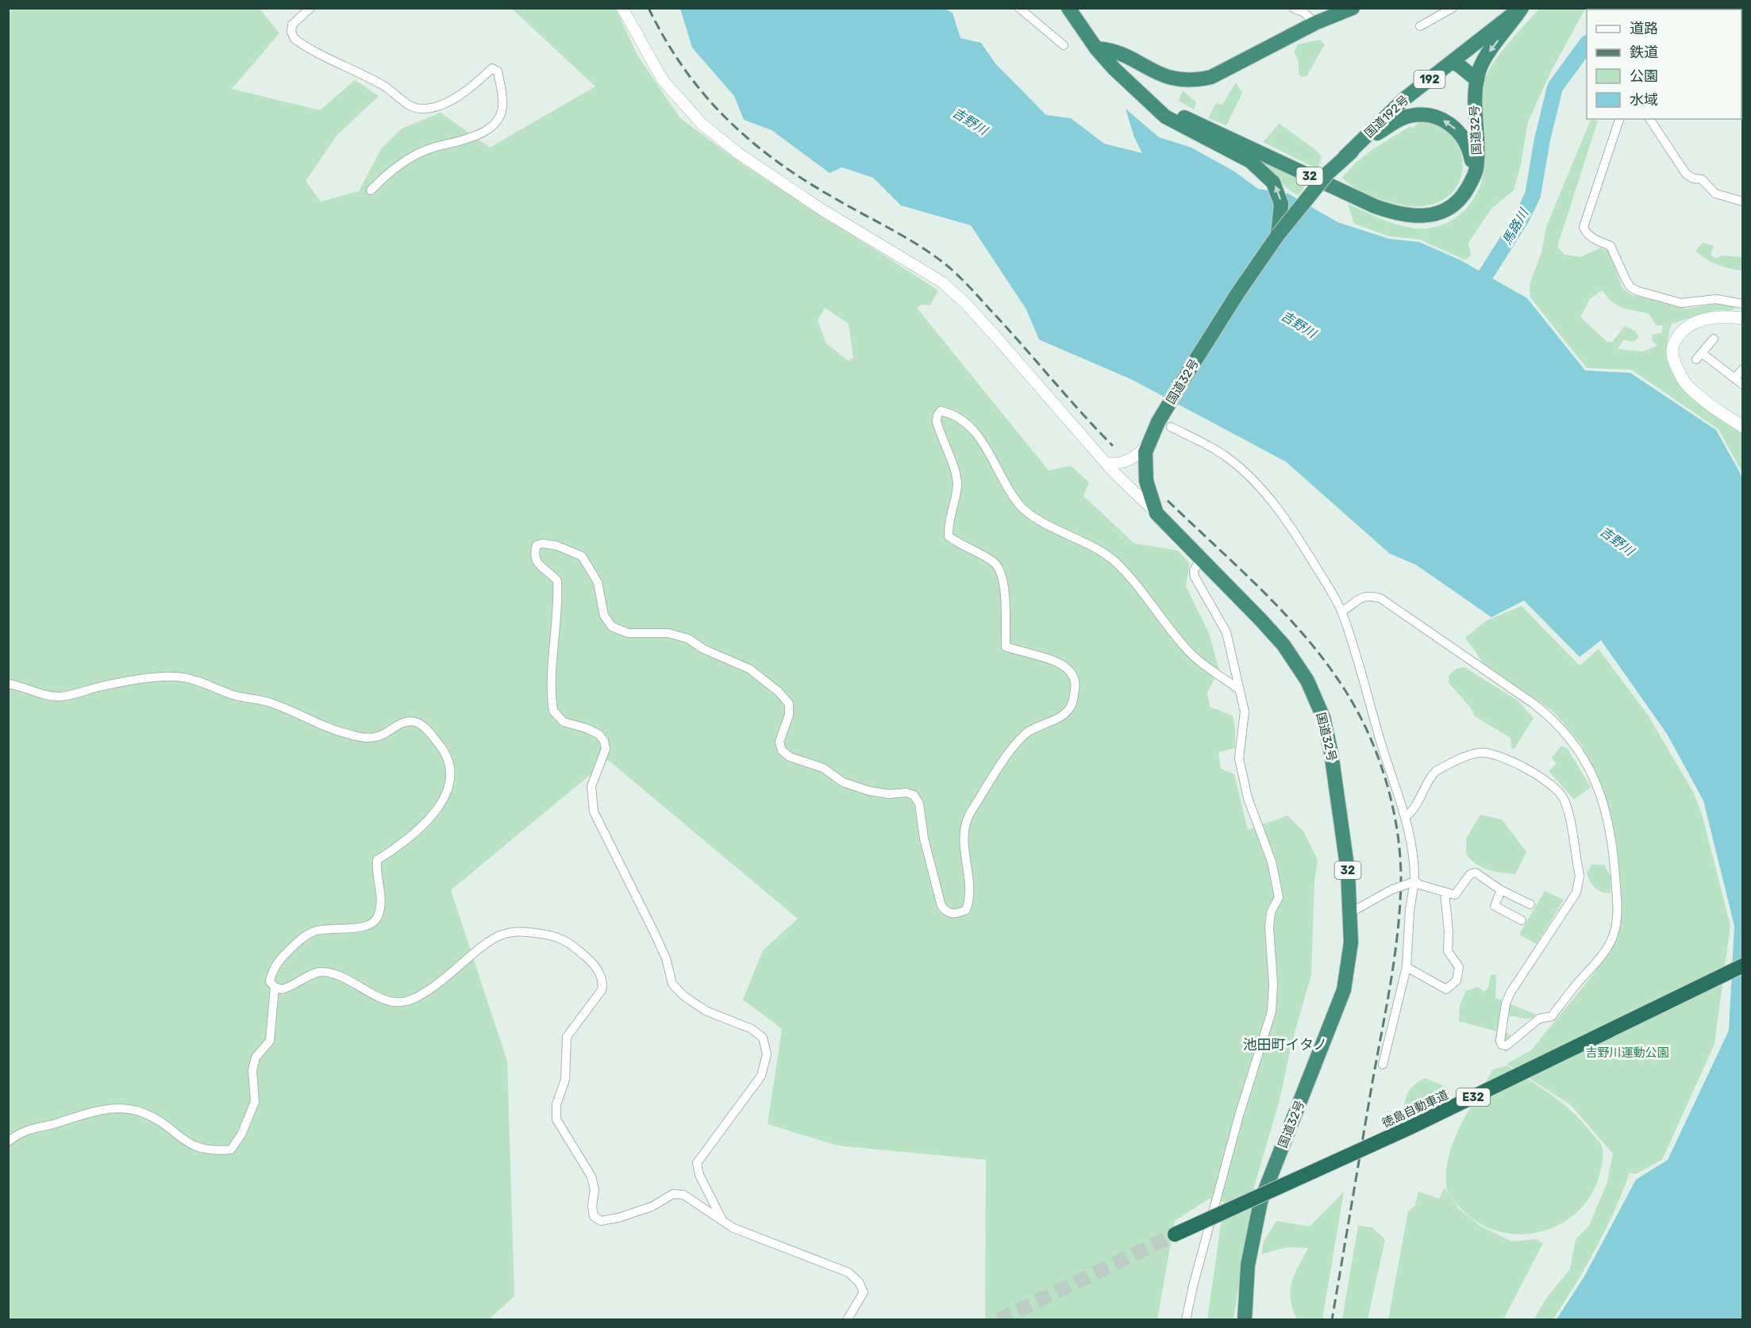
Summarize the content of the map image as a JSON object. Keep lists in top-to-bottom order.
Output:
{
  "streets": {
    "highway": [
      "192",
      "国道192号",
      "国道32号",
      "32",
      "E32",
      "徳島自動車道"
    ]
  },
  "crossings": [
    ["国道192号", "国道32号"]
  ],
  "districts": ["池田町イタノ"],
  "water": ["吉野川", "馬路川"],
  "parks": ["吉野川運動公園"],
  "legend": [
    "道路",
    "鉄道",
    "公園",
    "水域"
  ]
}
